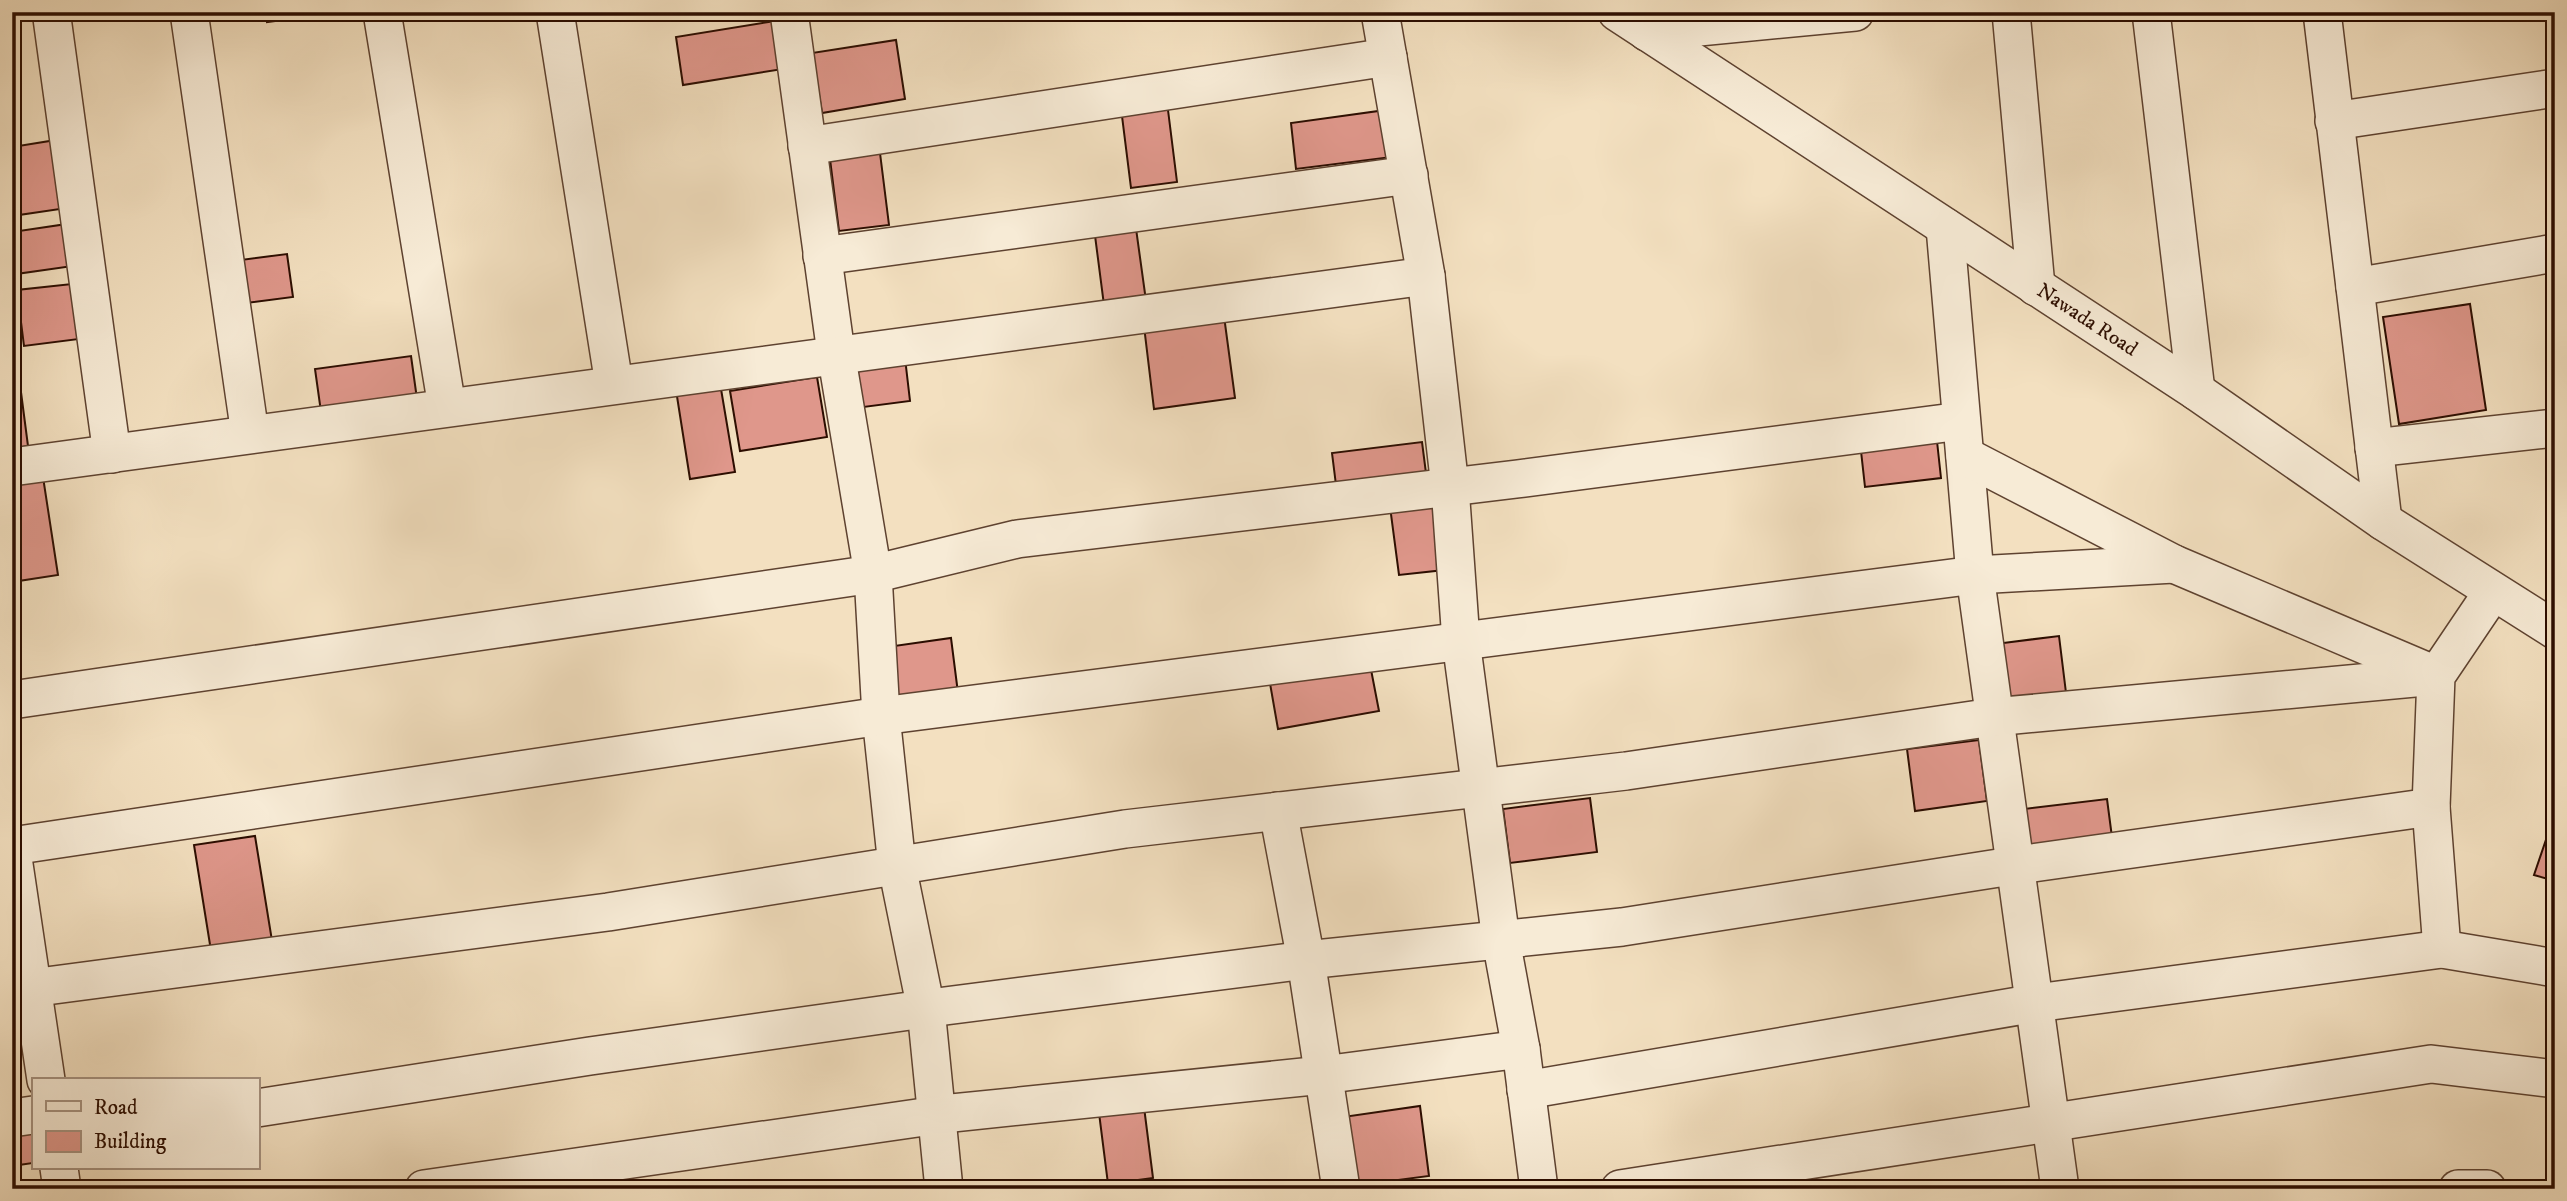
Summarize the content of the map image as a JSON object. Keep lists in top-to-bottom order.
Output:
{
  "streets": {
    "street": ["Nawada Road"]
  },
  "legend": ["Road", "Building"]
}
